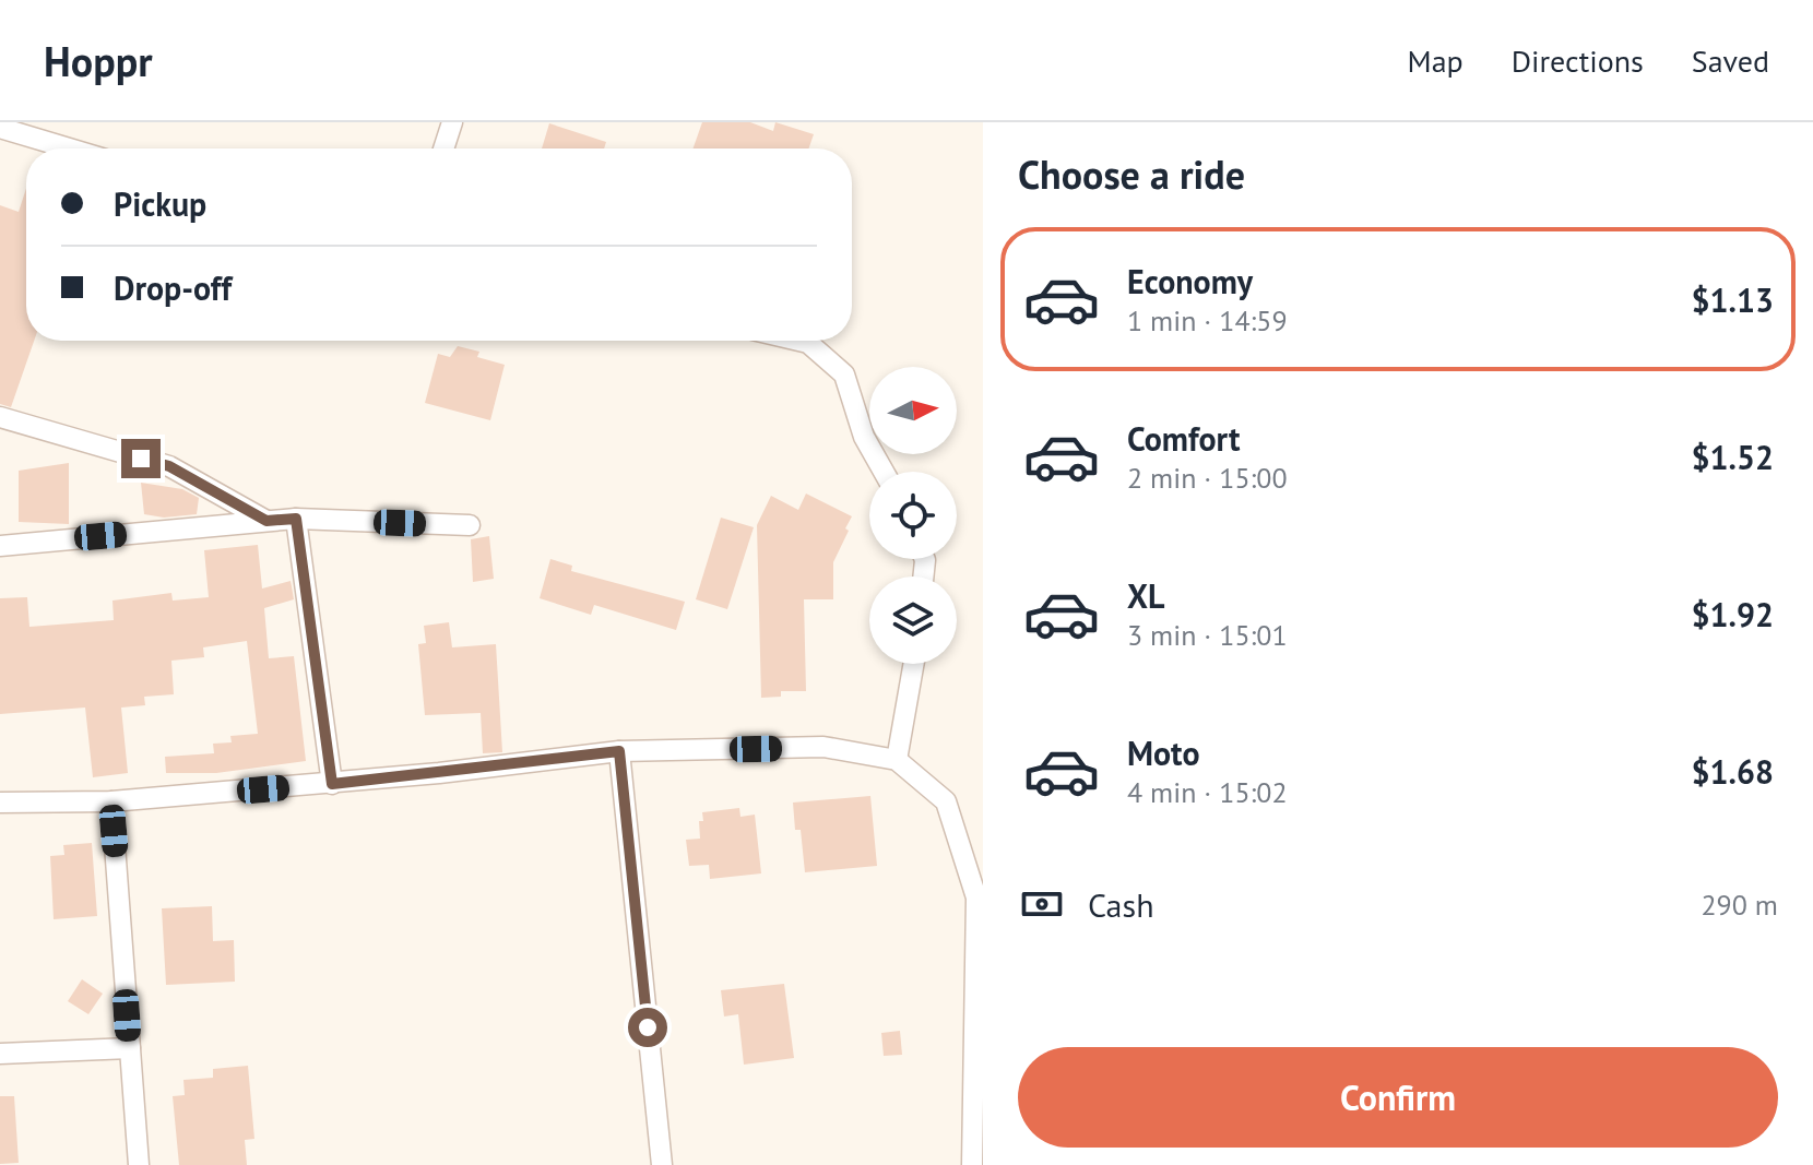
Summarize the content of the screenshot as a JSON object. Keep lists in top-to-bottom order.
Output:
{
  "north": "right",
  "page": {
    "header": "Hoppr",
    "nav": ["Map", "Directions", "Saved"],
    "heading": "Choose a ride",
    "banner": ["Pickup", "Drop-off"],
    "list": [
      {
        "name": "Economy",
        "note": "1 min · 14:59",
        "value": "$1.13"
      },
      {
        "name": "Comfort",
        "note": "2 min · 15:00",
        "value": "$1.52"
      },
      {
        "name": "XL",
        "note": "3 min · 15:01",
        "value": "$1.92"
      },
      {
        "name": "Moto",
        "note": "4 min · 15:02",
        "value": "$1.68"
      }
    ],
    "pay": ["Cash", "290 m"],
    "buttons": "Confirm"
  }
}
